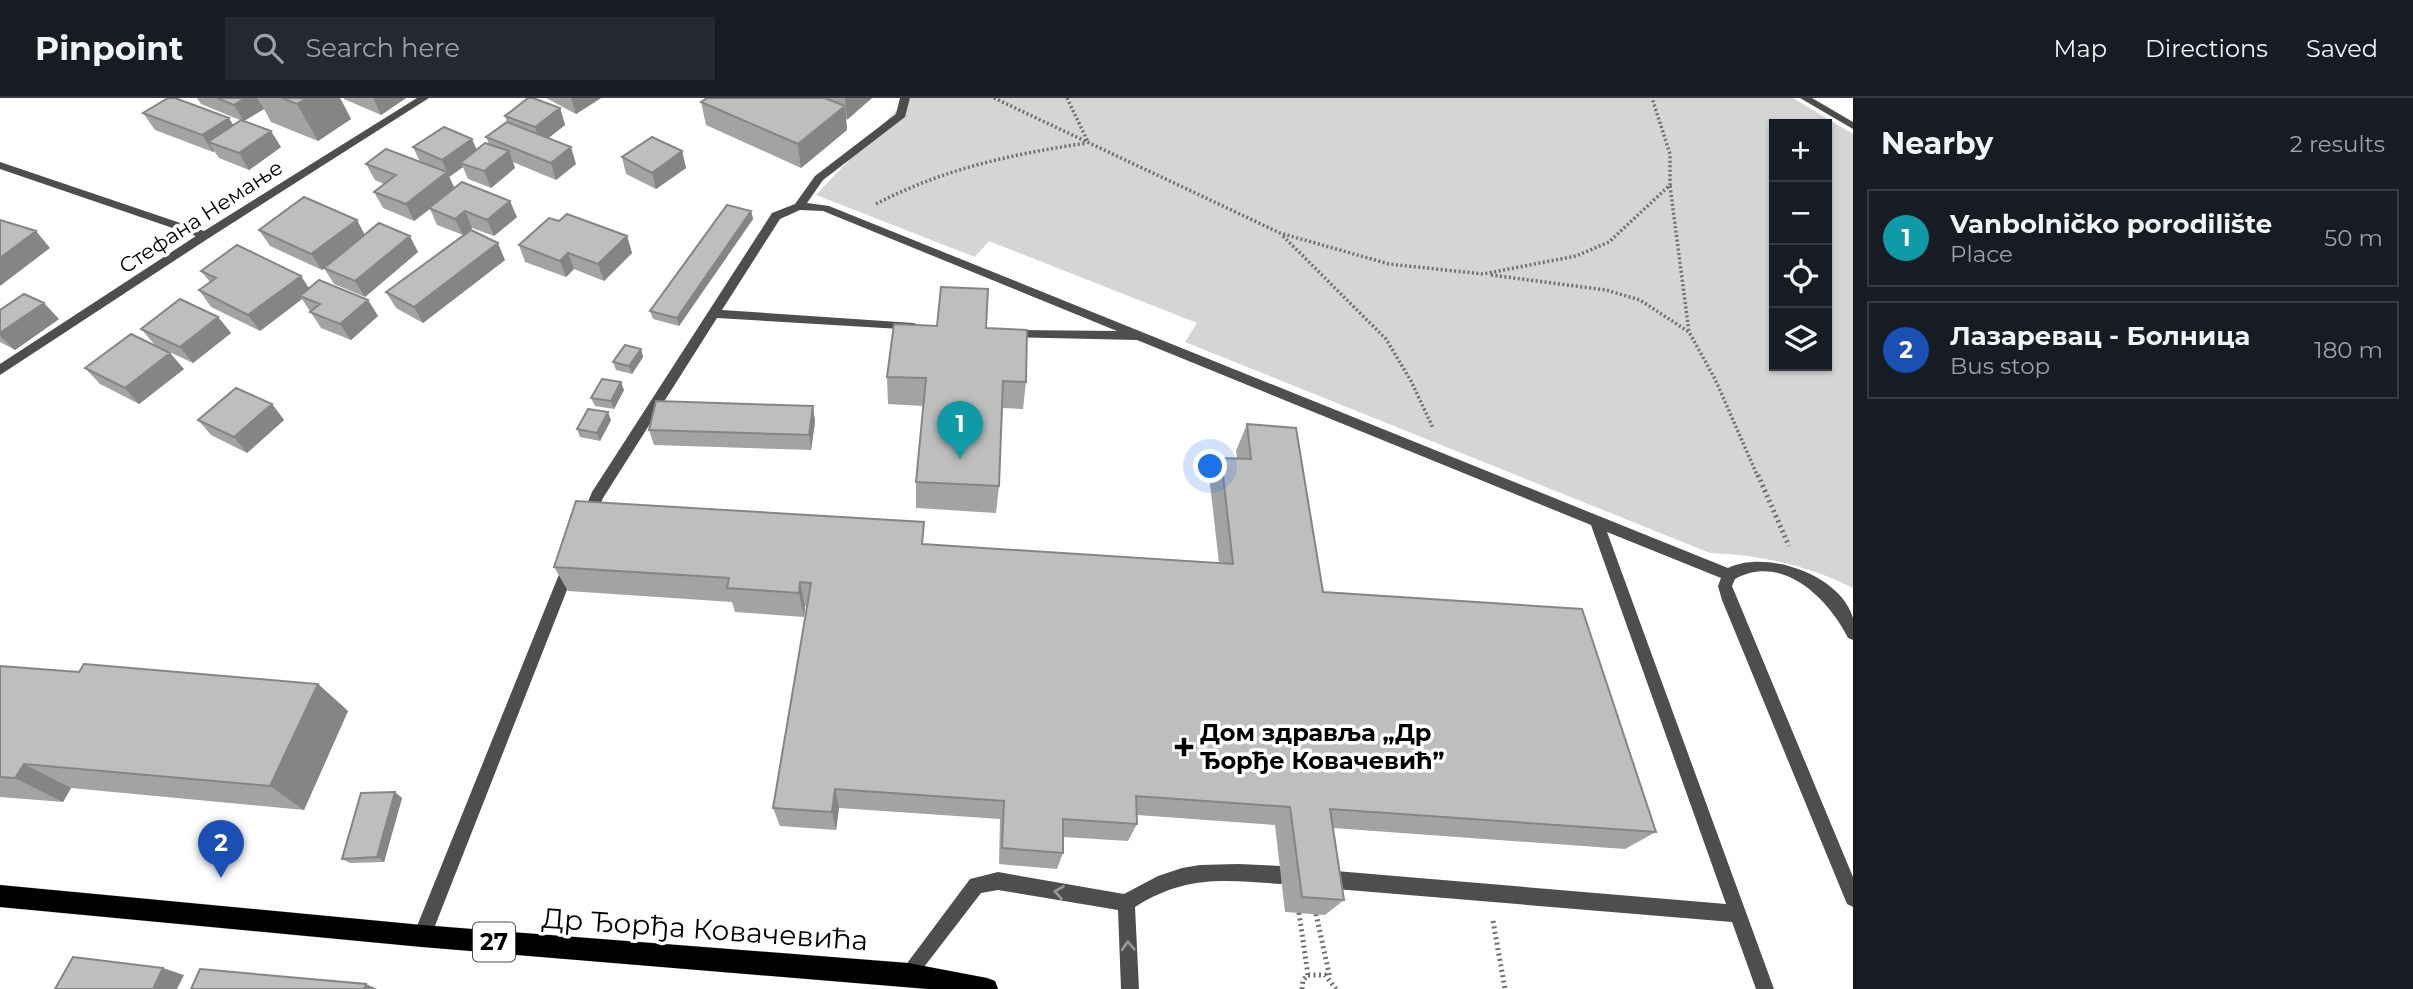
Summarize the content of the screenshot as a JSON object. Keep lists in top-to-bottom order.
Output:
{
  "streets": {
    "main road": ["Др Ђорђа Ковачевића", "27"],
    "street": ["Стефана Немање"]
  },
  "places": {
    "health": ["Дом здравља „Др Ђорђе Ковачевић”"]
  },
  "page": {
    "header": "Pinpoint",
    "search": "Search here",
    "nav": ["Map", "Directions", "Saved"],
    "heading": ["Nearby", "2 results"],
    "map_buttons": ["+", "−"],
    "list": [
      {
        "mark": "1",
        "name": "Vanbolničko porodilište",
        "note": "Place",
        "value": "50 m"
      },
      {
        "mark": "2",
        "name": "Лазаревац - Болница",
        "note": "Bus stop",
        "value": "180 m"
      }
    ],
    "pins": ["1", "2"]
  }
}
